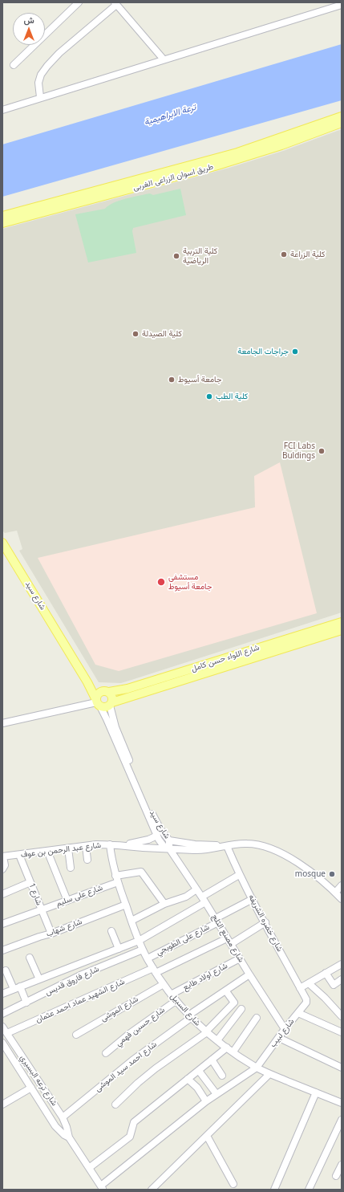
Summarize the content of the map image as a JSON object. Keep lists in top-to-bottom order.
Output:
{
  "streets": {
    "main road": ["طريق اسوان الزراعى الغربى", "شارع سيد", "شارع اللواء حسن كامل"],
    "street": [
      "شارع عبد الرحمن بن عوف",
      "شارع 1",
      "شارع على سليم",
      "شارع خضره الشريفه",
      "شارع شهاب",
      "شارع مصنع الثلج",
      "شارع على الطوبجي",
      "شارع اولاد طايع",
      "شارع فاروق قديس",
      "شارع الشهيد عماد احمد عثمان",
      "شارع الموشى",
      "شارع السبيل",
      "شارع حسين فهمي",
      "شارع لبيب",
      "شارع احمد سيد الموشى",
      "شارع ترعه البسيري"
    ]
  },
  "crossings": [
    ["شارع سيد", "شارع اللواء حسن كامل"],
    ["شارع سيد", "شارع عبد الرحمن بن عوف"],
    ["شارع سيد", "شارع مصنع الثلج"],
    ["شارع عبد الرحمن بن عوف", "شارع 1"],
    ["شارع عبد الرحمن بن عوف", "شارع خضره الشريفه"],
    ["شارع عبد الرحمن بن عوف", "شارع مصنع الثلج"],
    ["شارع عبد الرحمن بن عوف", "شارع السبيل"],
    ["شارع 1", "شارع على سليم"],
    ["شارع 1", "شارع شهاب"],
    ["شارع على سليم", "شارع السبيل"],
    ["شارع خضره الشريفه", "شارع على الطوبجي"],
    ["شارع خضره الشريفه", "شارع لبيب"],
    ["شارع شهاب", "شارع السبيل"],
    ["شارع مصنع الثلج", "شارع على الطوبجي"],
    ["شارع مصنع الثلج", "شارع اولاد طايع"],
    ["شارع مصنع الثلج", "شارع الشهيد عماد احمد عثمان"],
    ["شارع مصنع الثلج", "شارع لبيب"],
    ["شارع مصنع الثلج", "شارع احمد سيد الموشى"],
    ["شارع على الطوبجي", "شارع السبيل"],
    ["شارع اولاد طايع", "شارع السبيل"],
    ["شارع فاروق قديس", "شارع السبيل"],
    ["شارع الشهيد عماد احمد عثمان", "شارع السبيل"],
    ["شارع الشهيد عماد احمد عثمان", "شارع ترعه البسيري"],
    ["شارع الموشى", "شارع السبيل"],
    ["شارع السبيل", "شارع حسين فهمي"],
    ["شارع السبيل", "شارع لبيب"],
    ["شارع السبيل", "شارع احمد سيد الموشى"],
    ["شارع لبيب", "شارع ترعه البسيري"],
    ["شارع احمد سيد الموشى", "شارع ترعه البسيري"]
  ],
  "water": ["ترعة الابراهيمية"],
  "places": [
    "كلية الزراعة",
    "كلية التربية الرياضية",
    "كلية الصيدلة",
    "جراجات الجامعة",
    "جامعة أسيوط",
    "كلية الطب",
    "FCI Labs Buldings",
    "مستشفی جامعة أسيوط",
    "mosque"
  ],
  "north": "top"
}
